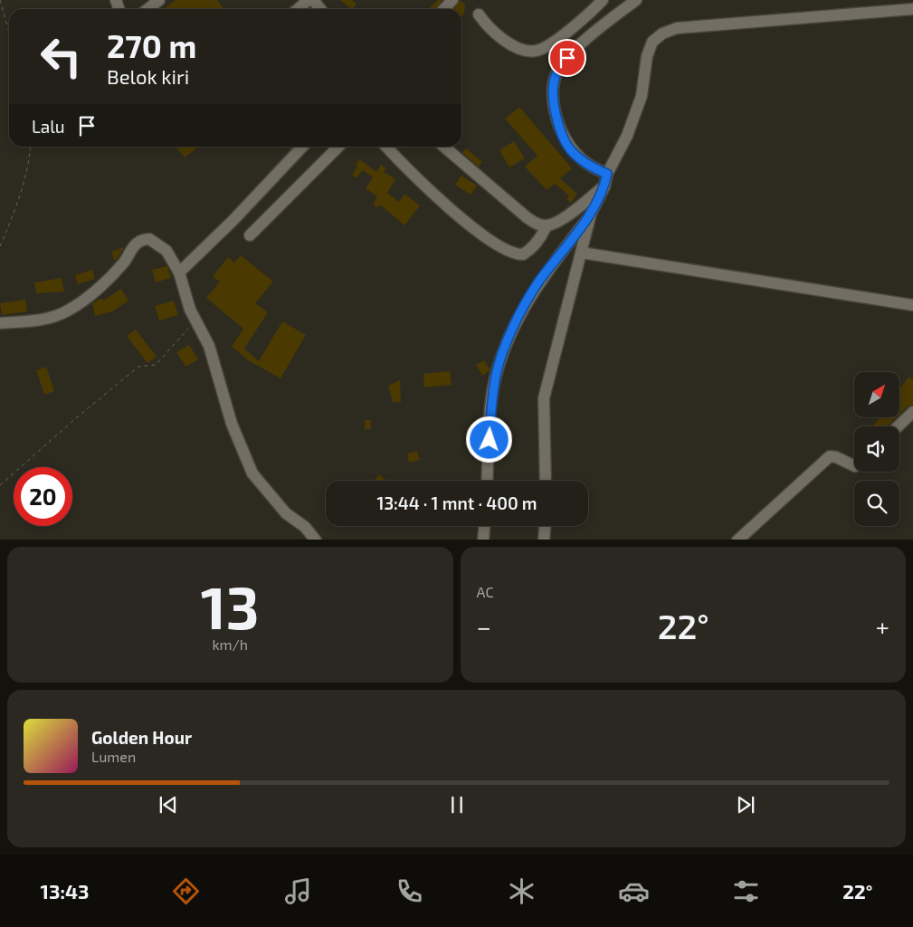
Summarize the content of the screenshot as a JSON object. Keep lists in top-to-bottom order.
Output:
{
  "north": "top right",
  "page": {
    "turn": ["270 m", "Belok kiri"],
    "then": "Lalu",
    "limit": "20",
    "trip": "13:44 · 1 mnt · 400 m",
    "tile": [
      ["13", "km/h"],
      "AC"
    ],
    "heat": ["−", "22°", "+"],
    "song": ["Golden Hour", "Lumen"],
    "tabs": ["13:43", "22°"]
  }
}
